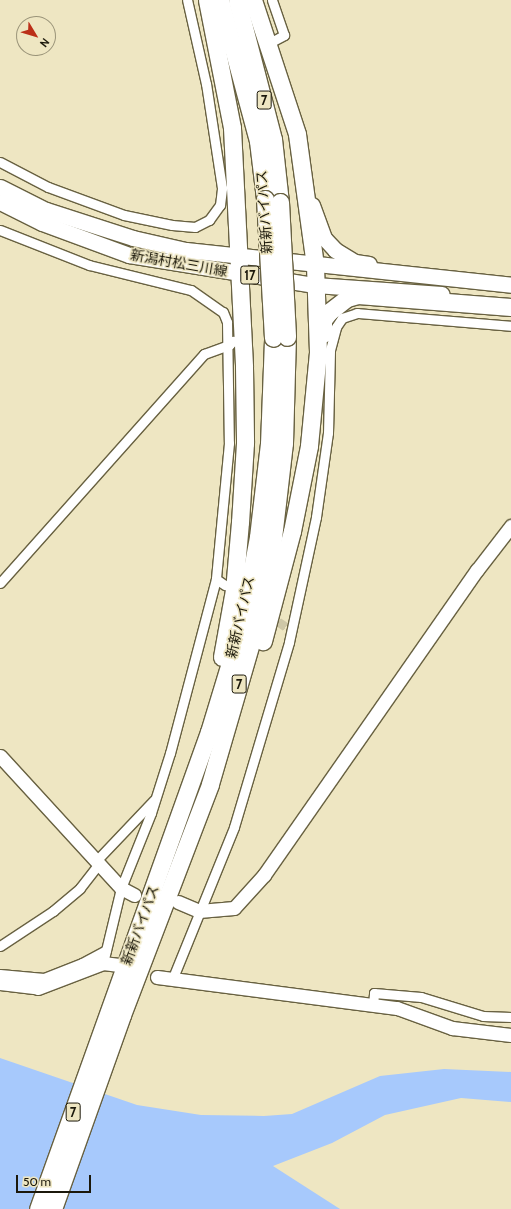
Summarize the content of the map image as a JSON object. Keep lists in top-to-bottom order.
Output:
{
  "streets": {
    "highway": ["7", "新新バイパス"],
    "main road": ["新潟村松三川線", "17"]
  },
  "scale_bar": "50 m",
  "north": "bottom right"
}
